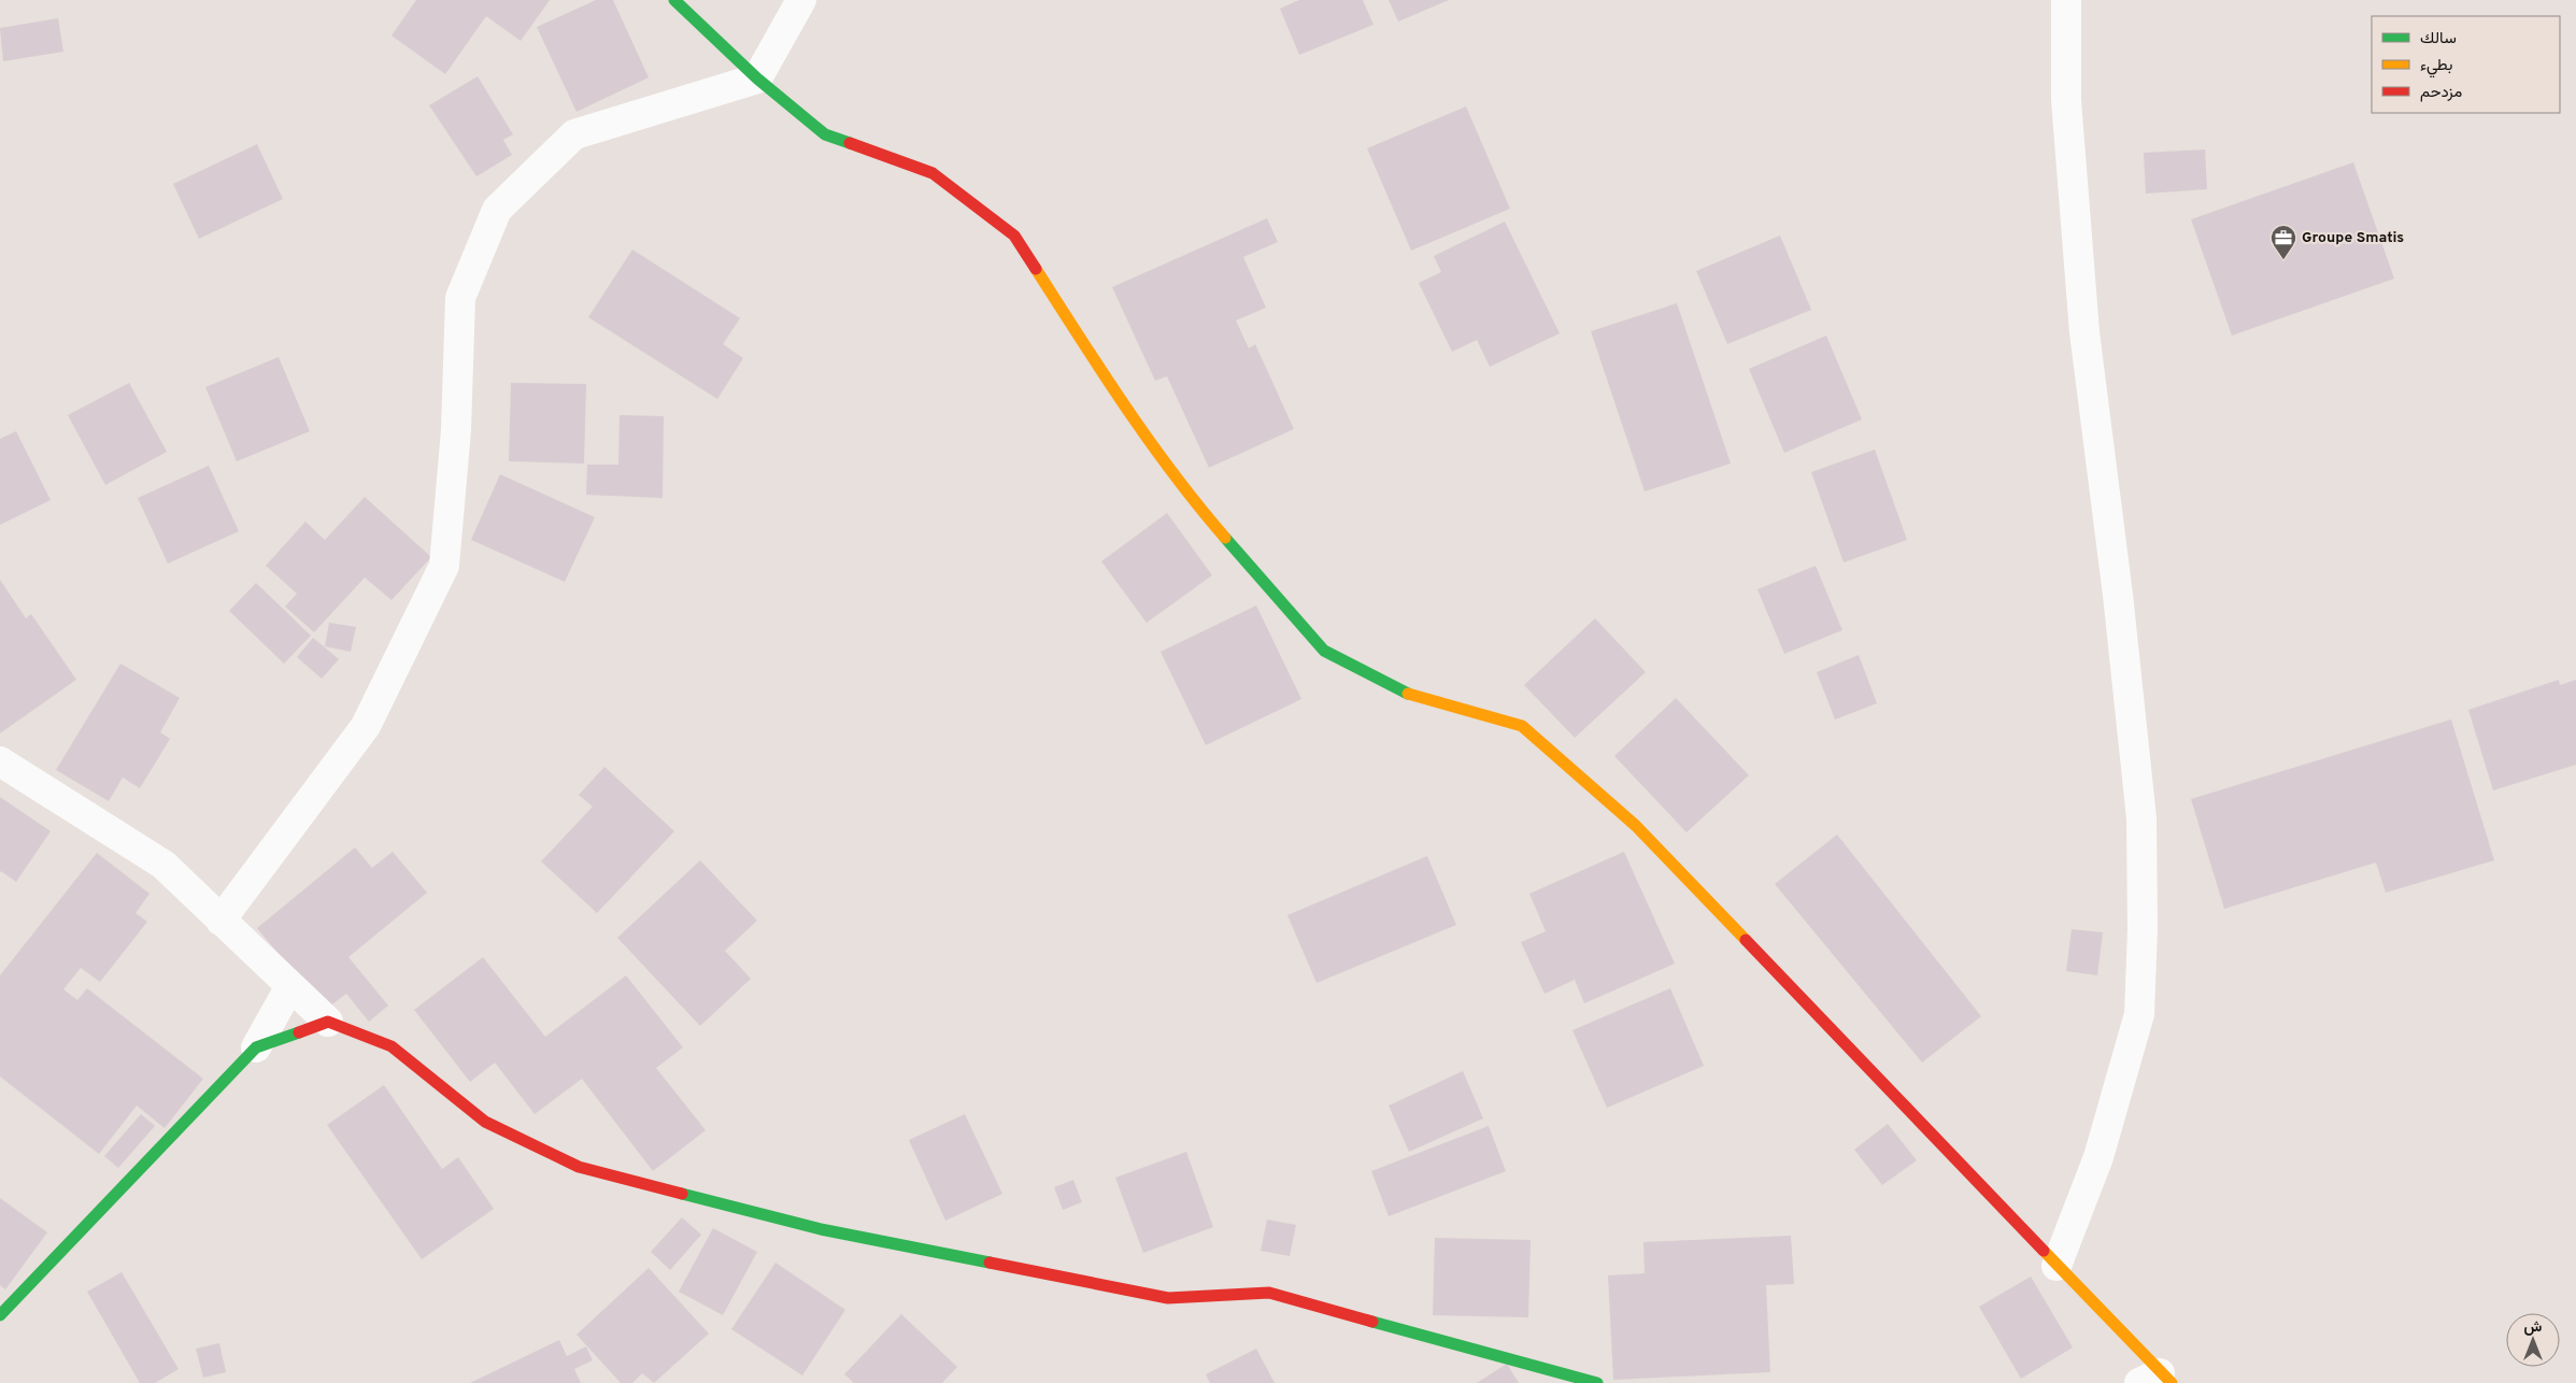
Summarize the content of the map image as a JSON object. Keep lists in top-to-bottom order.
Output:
{
  "places": {
    "office": ["Groupe Smatis"]
  },
  "legend": ["سالك", "بطيء", "مزدحم"],
  "north": "top"
}
